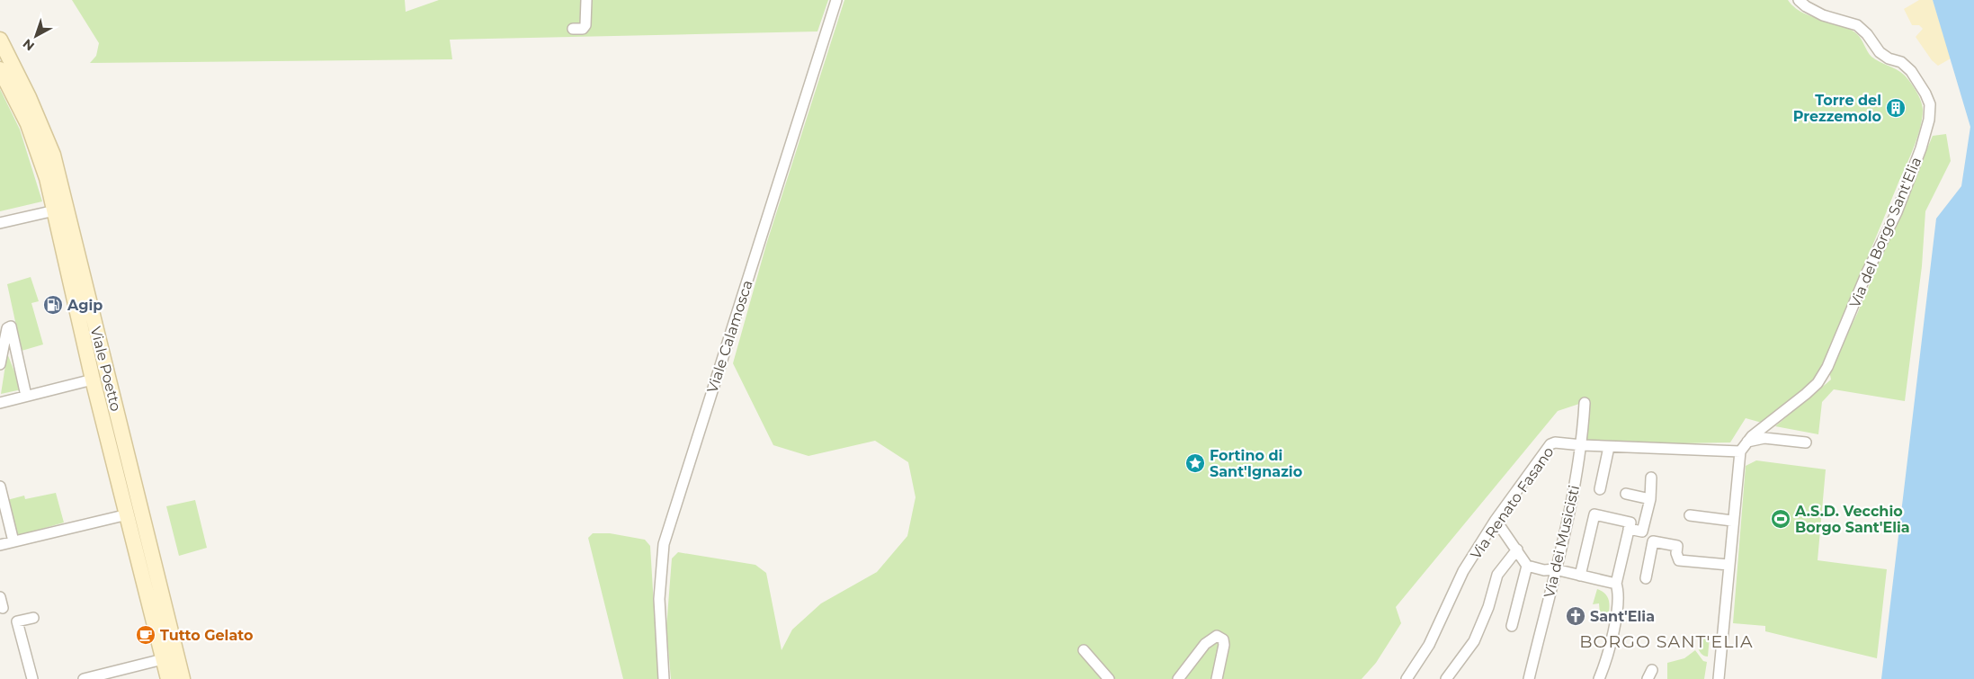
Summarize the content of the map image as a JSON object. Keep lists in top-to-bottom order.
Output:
{
  "streets": {
    "main road": ["Viale Poetto"],
    "street": [
      "Via del Borgo Sant'Elia",
      "Viale Calamosca",
      "Via Renato Fasano",
      "Via dei Musicisti"
    ]
  },
  "crossings": [
    ["Via del Borgo Sant'Elia", "Via Renato Fasano"],
    ["Via Renato Fasano", "Via dei Musicisti"]
  ],
  "districts": ["BORGO SANT'ELIA"],
  "places": {
    "building": ["Torre del Prezzemolo"],
    "fuel station": ["Agip"],
    "place": ["Fortino di Sant'Ignazio"],
    "sports": ["A.S.D. Vecchio Borgo Sant'Elia"],
    "church": ["Sant'Elia"],
    "cafe": ["Tutto Gelato"]
  },
  "north": "bottom left"
}
